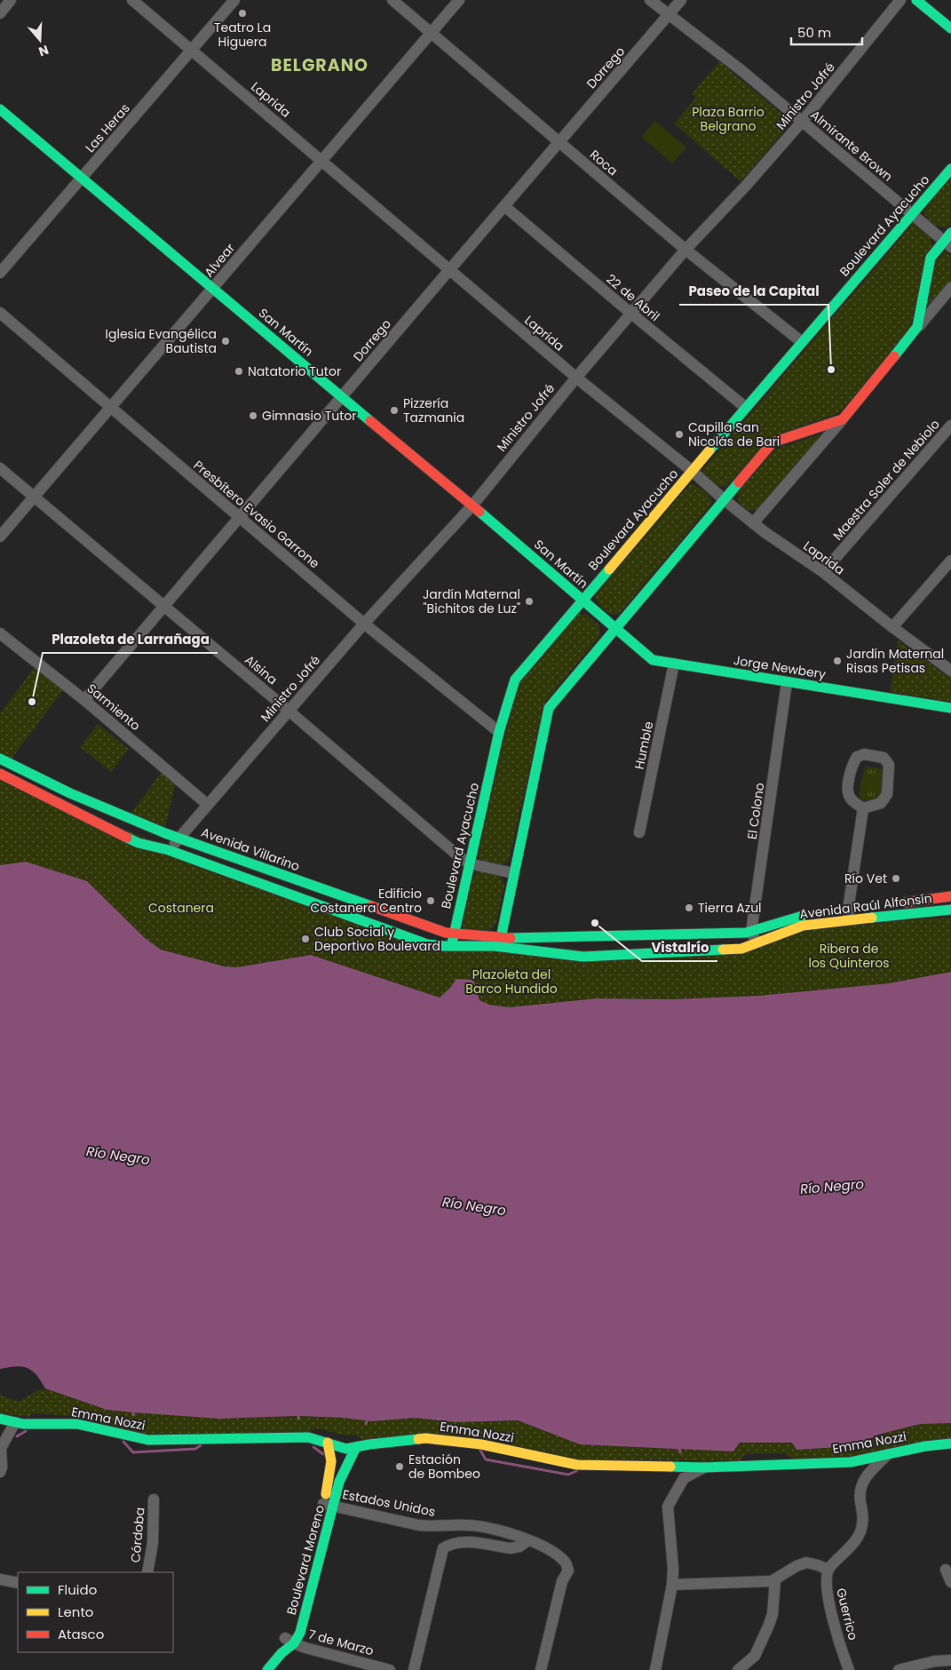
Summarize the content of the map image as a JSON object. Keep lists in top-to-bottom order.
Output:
{
  "streets": {
    "main road": [
      "Boulevard Ayacucho",
      "San Martín",
      "Jorge Newbery",
      "Avenida Villarino",
      "Avenida Raúl Alfonsín",
      "Emma Nozzi",
      "Boulevard Moreno"
    ],
    "street": [
      "Dorrego",
      "Ministro Jofré",
      "Laprida",
      "Las Heras",
      "Almirante Brown",
      "Roca",
      "Alvear",
      "22 de Abril",
      "Maestra Soler de Nebiolo",
      "Presbítero Evasio Garrone",
      "Alsina",
      "Sarmiento",
      "Humble",
      "El Colono",
      "Estados Unidos",
      "Córdoba",
      "Guerrico",
      "7 de Marzo"
    ]
  },
  "crossings": [
    ["Dorrego", "Laprida"],
    ["Dorrego", "Almirante Brown"],
    ["Dorrego", "Roca"],
    ["Dorrego", "22 de Abril"],
    ["Dorrego", "San Martín"],
    ["Dorrego", "Presbítero Evasio Garrone"],
    ["Dorrego", "Alsina"],
    ["Dorrego", "Sarmiento"],
    ["Ministro Jofré", "Laprida"],
    ["Ministro Jofré", "Almirante Brown"],
    ["Ministro Jofré", "Roca"],
    ["Ministro Jofré", "22 de Abril"],
    ["Ministro Jofré", "San Martín"],
    ["Ministro Jofré", "Presbítero Evasio Garrone"],
    ["Ministro Jofré", "Alsina"],
    ["Ministro Jofré", "Sarmiento"],
    ["Ministro Jofré", "Avenida Villarino"],
    ["Laprida", "Las Heras"],
    ["Laprida", "Boulevard Ayacucho"],
    ["Laprida", "Alvear"],
    ["Laprida", "Maestra Soler de Nebiolo"],
    ["Las Heras", "San Martín"],
    ["Almirante Brown", "Boulevard Ayacucho"],
    ["Roca", "Boulevard Ayacucho"],
    ["Roca", "Alvear"],
    ["Boulevard Ayacucho", "22 de Abril"],
    ["Boulevard Ayacucho", "San Martín"],
    ["Boulevard Ayacucho", "Presbítero Evasio Garrone"],
    ["Boulevard Ayacucho", "Alsina"],
    ["Boulevard Ayacucho", "Avenida Villarino"],
    ["Alvear", "San Martín"],
    ["Alvear", "Presbítero Evasio Garrone"],
    ["Alvear", "Alsina"],
    ["San Martín", "Jorge Newbery"],
    ["Jorge Newbery", "Humble"],
    ["Jorge Newbery", "El Colono"],
    ["El Colono", "Avenida Raúl Alfonsín"],
    ["Avenida Villarino", "Avenida Raúl Alfonsín"],
    ["Emma Nozzi", "Boulevard Moreno"],
    ["Estados Unidos", "Boulevard Moreno"],
    ["Boulevard Moreno", "7 de Marzo"]
  ],
  "districts": ["BELGRANO"],
  "water": ["Río Negro"],
  "parks": [
    "Plaza Barrio Belgrano",
    "Costanera",
    "Ribera de los Quinteros",
    "Plazoleta del Barco Hundido"
  ],
  "places": [
    "Teatro La Higuera",
    "Iglesia Evangélica Bautista",
    "Paseo de la Capital",
    "Natatorio Tutor",
    "Pizzería Tazmania",
    "Gimnasio Tutor",
    "Capilla San Nicolás de Bari",
    "Jardín Maternal \"Bichitos de Luz\"",
    "Jardín Maternal Risas Petisas",
    "Plazoleta de Larrañaga",
    "Río Vet",
    "Edificio Costanera Centro",
    "Tierra Azul",
    "Vistalrío",
    "Club Social y Deportivo Boulevard",
    "Estación de Bombeo"
  ],
  "legend": ["Fluido", "Lento", "Atasco"],
  "scale_bar": "50 m",
  "north": "bottom"
}
